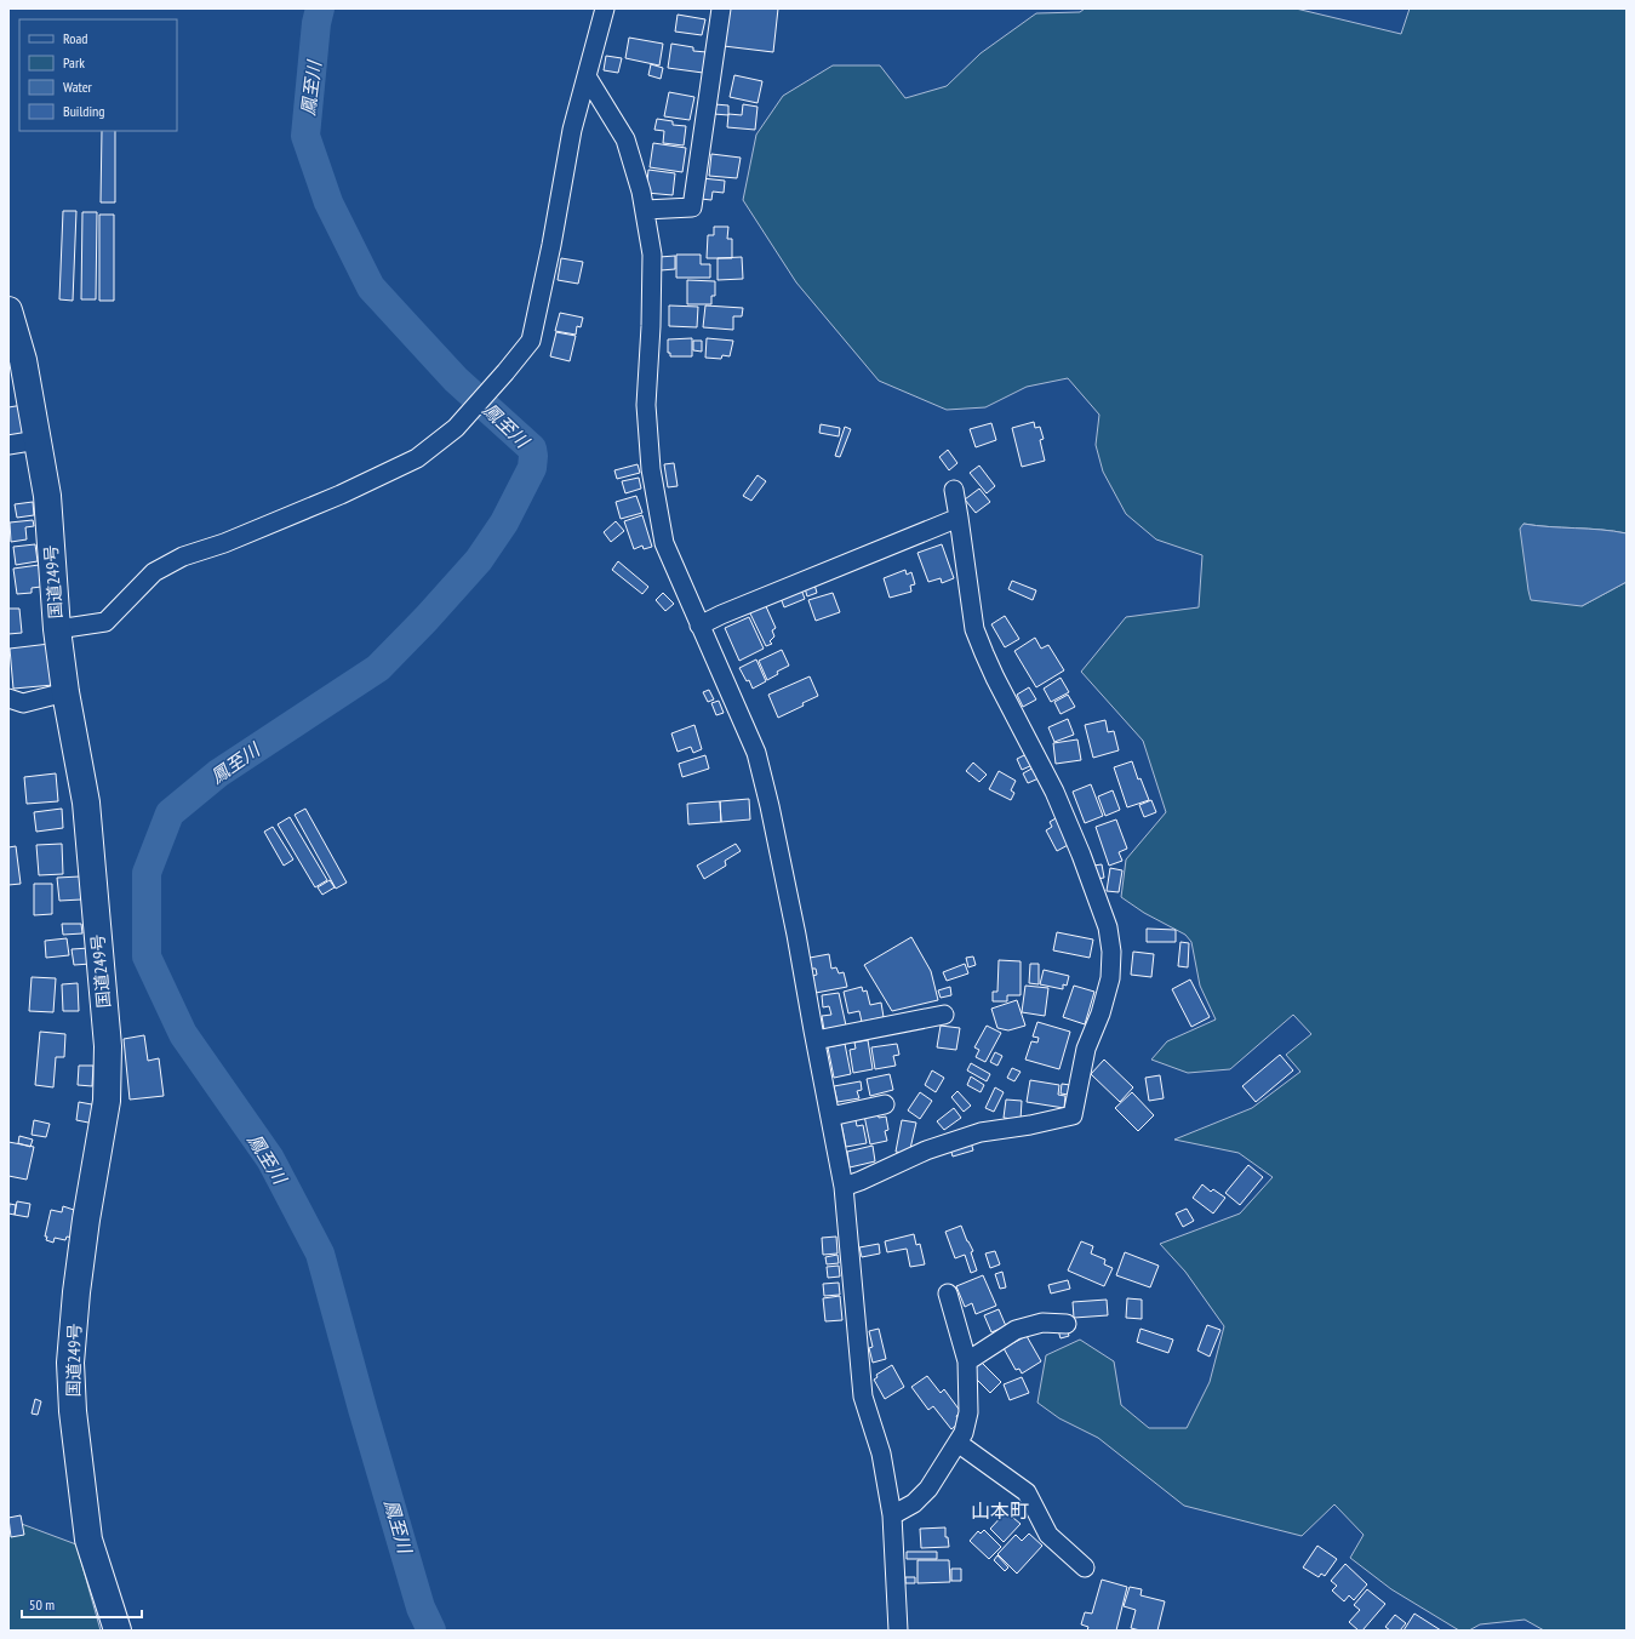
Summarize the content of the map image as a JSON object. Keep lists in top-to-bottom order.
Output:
{
  "streets": {
    "highway": ["国道249号"]
  },
  "districts": ["山本町"],
  "water": ["鳳至川"],
  "legend": [
    "Road",
    "Park",
    "Water",
    "Building"
  ],
  "scale_bar": "50 m"
}
